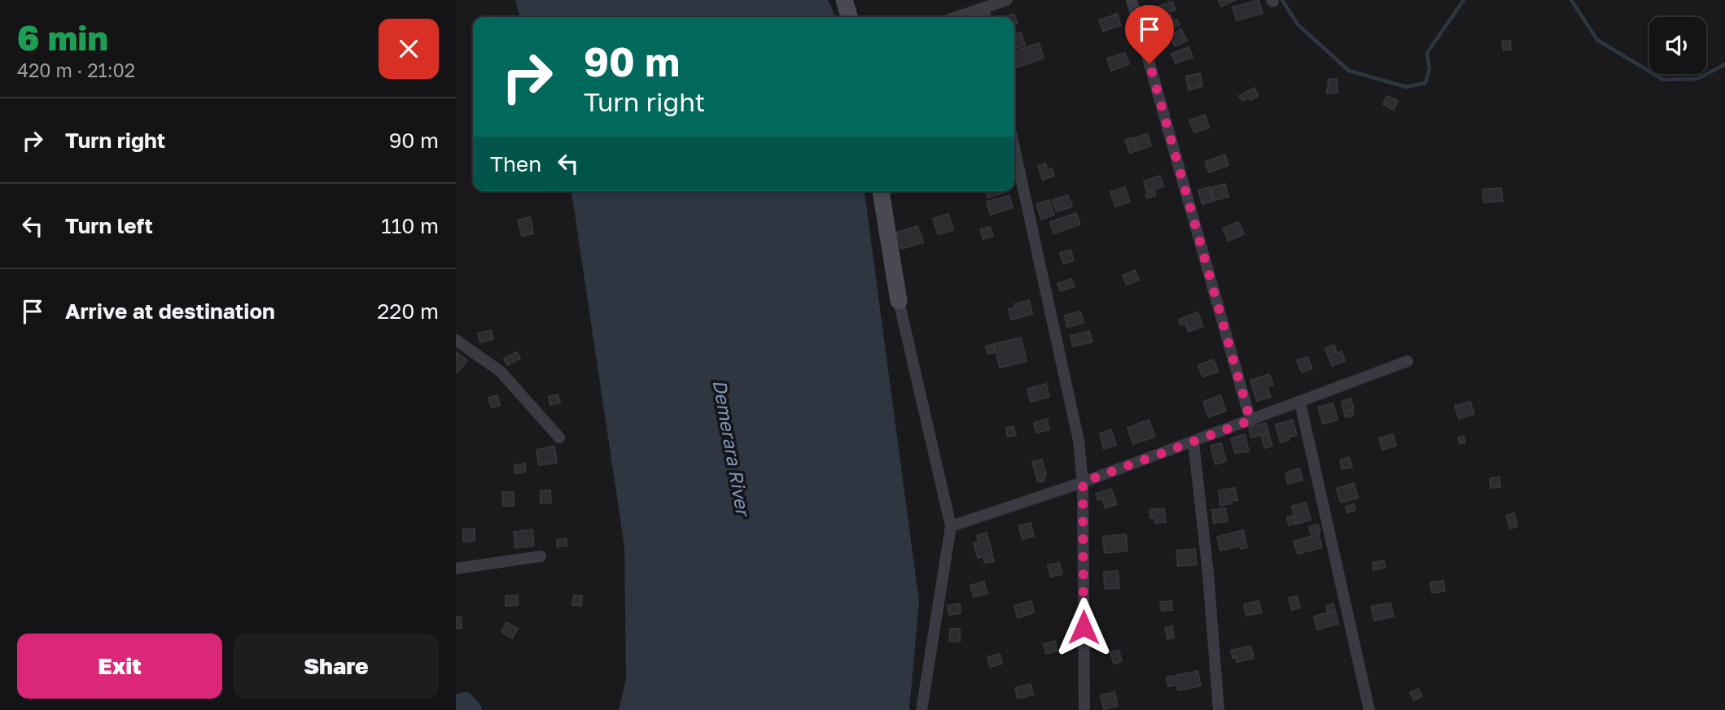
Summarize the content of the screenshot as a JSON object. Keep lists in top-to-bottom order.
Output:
{
  "water": ["Demerara River"],
  "page": {
    "heading": ["6 min", "420 m · 21:02"],
    "turn": ["90 m", "Turn right"],
    "list": [
      {
        "name": "Turn right",
        "value": "90 m"
      },
      {
        "name": "Turn left",
        "value": "110 m"
      },
      {
        "name": "Arrive at destination",
        "value": "220 m"
      }
    ],
    "then": "Then",
    "buttons": ["Exit", "Share"]
  }
}
